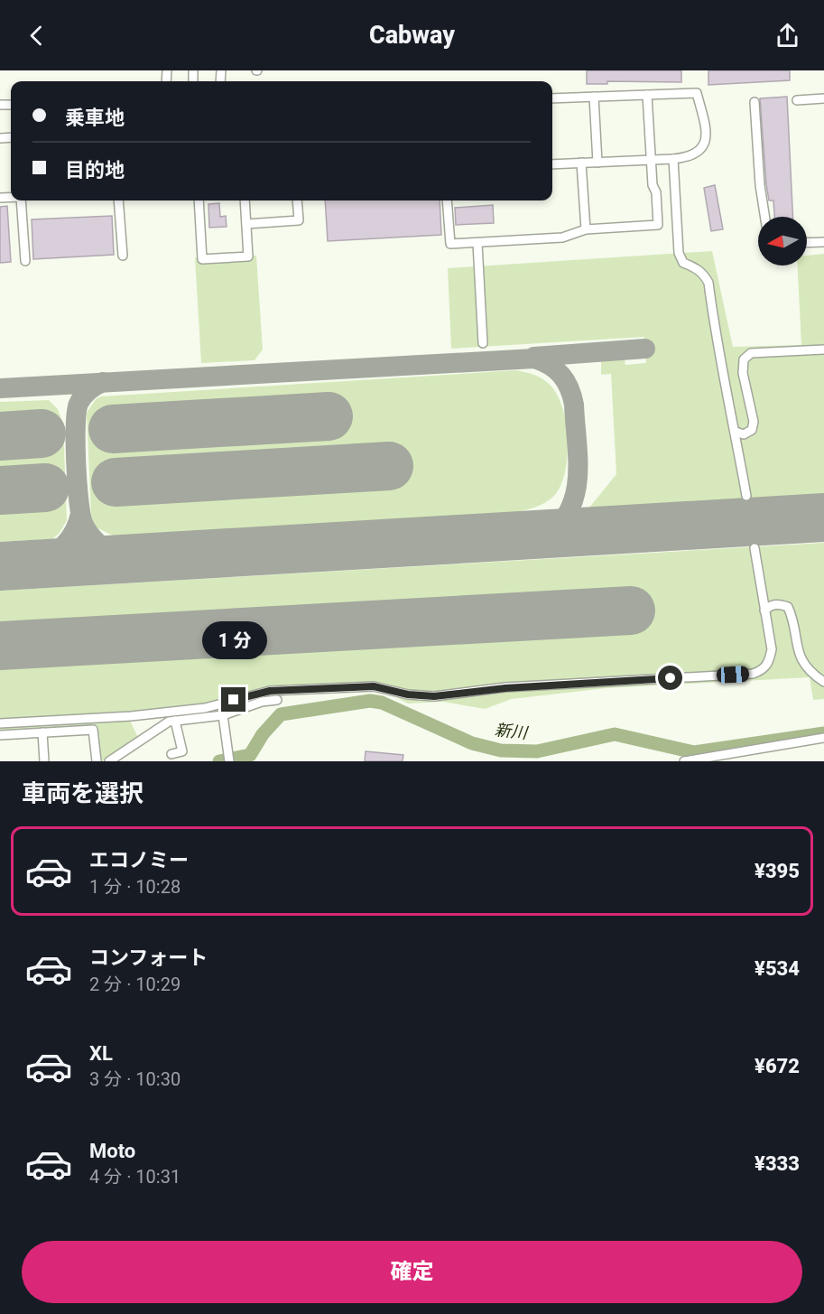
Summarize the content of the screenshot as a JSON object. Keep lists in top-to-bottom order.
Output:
{
  "water": ["新川"],
  "north": "left",
  "page": {
    "header": "Cabway",
    "banner": ["乗車地", "目的地"],
    "bubble": "1 分",
    "heading": "車両を選択",
    "list": [
      {
        "name": "エコノミー",
        "note": "1 分 · 10:28",
        "value": "¥395"
      },
      {
        "name": "コンフォート",
        "note": "2 分 · 10:29",
        "value": "¥534"
      },
      {
        "name": "XL",
        "note": "3 分 · 10:30",
        "value": "¥672"
      },
      {
        "name": "Moto",
        "note": "4 分 · 10:31",
        "value": "¥333"
      }
    ],
    "buttons": "確定"
  }
}
